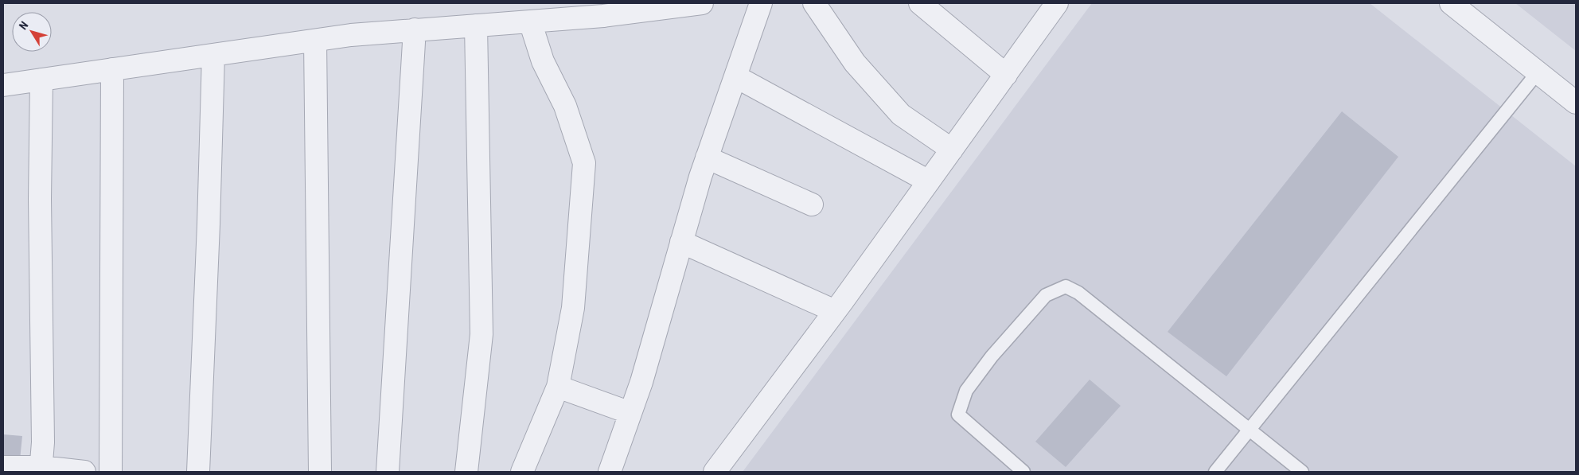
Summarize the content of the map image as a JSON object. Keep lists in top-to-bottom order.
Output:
{
  "north": "top left"
}
